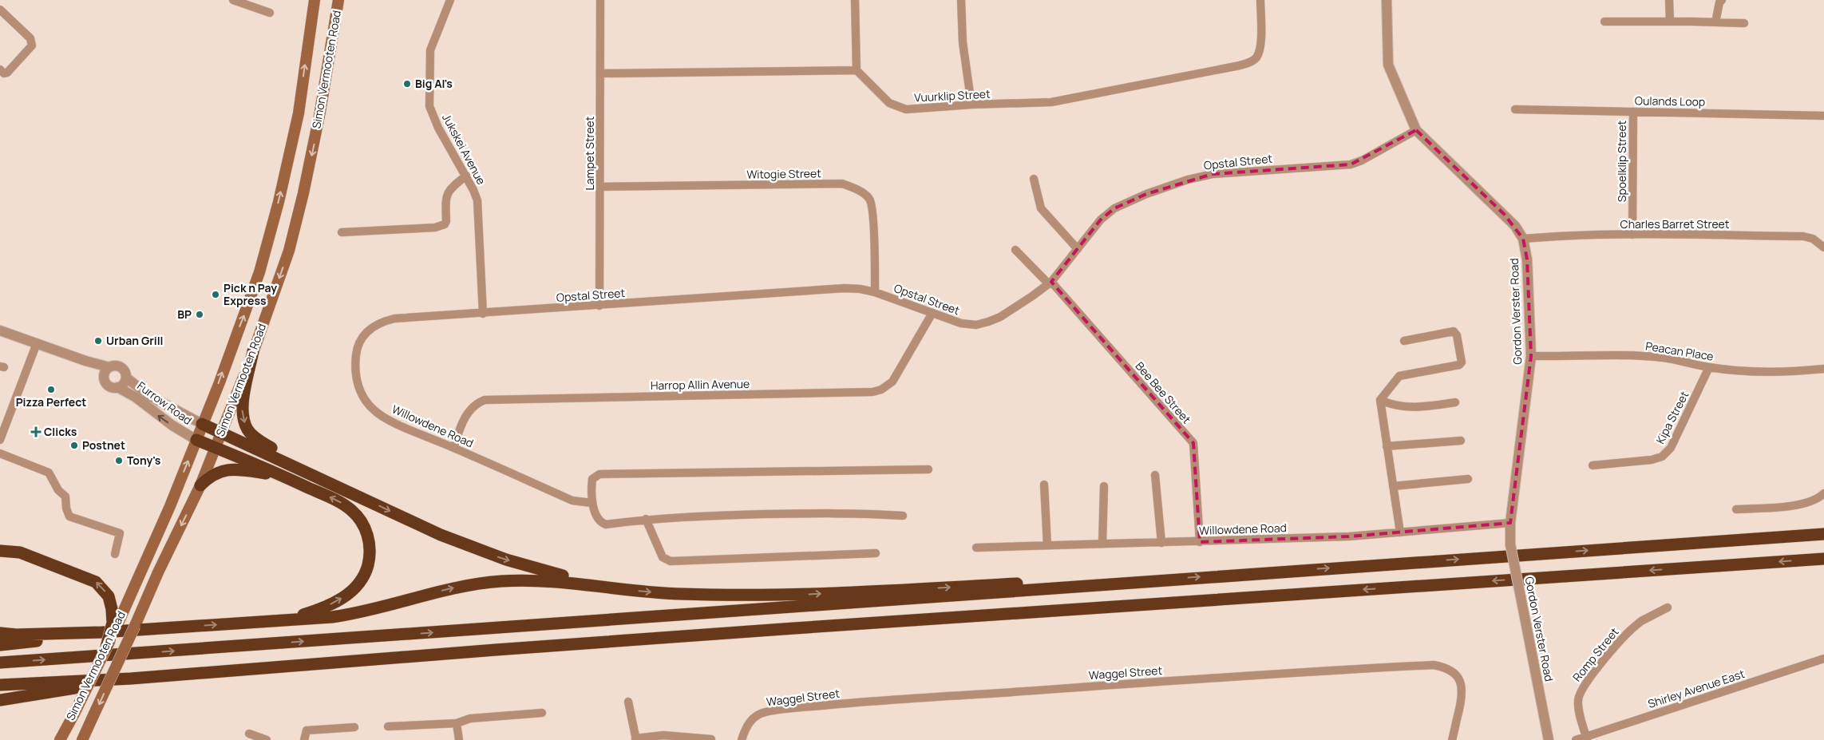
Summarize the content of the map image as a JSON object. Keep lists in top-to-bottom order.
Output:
{
  "streets": {
    "main road": ["Simon Vermooten Road"],
    "street": [
      "Vuurklip Street",
      "Oulands Loop",
      "Jukskei Avenue",
      "Lampet Street",
      "Spoelklip Street",
      "Opstal Street",
      "Witogie Street",
      "Charles Barret Street",
      "Gordon Verster Road",
      "Peacan Place",
      "Harrop Allin Avenue",
      "Bee Bee Street",
      "Furrow Road",
      "Kipa Street",
      "Willowdene Road",
      "Romp Street",
      "Waggel Street",
      "Shirley Avenue East"
    ]
  },
  "crossings": [
    ["Simon Vermooten Road", "Furrow Road"],
    ["Oulands Loop", "Spoelklip Street"],
    ["Jukskei Avenue", "Opstal Street"],
    ["Lampet Street", "Opstal Street"],
    ["Lampet Street", "Witogie Street"],
    ["Spoelklip Street", "Charles Barret Street"],
    ["Opstal Street", "Witogie Street"],
    ["Opstal Street", "Gordon Verster Road"],
    ["Opstal Street", "Harrop Allin Avenue"],
    ["Opstal Street", "Bee Bee Street"],
    ["Opstal Street", "Willowdene Road"],
    ["Charles Barret Street", "Gordon Verster Road"],
    ["Gordon Verster Road", "Peacan Place"],
    ["Gordon Verster Road", "Willowdene Road"],
    ["Peacan Place", "Kipa Street"],
    ["Harrop Allin Avenue", "Willowdene Road"],
    ["Bee Bee Street", "Willowdene Road"],
    ["Romp Street", "Shirley Avenue East"]
  ],
  "places": {
    "other": [
      "Big Al's",
      "Pick n Pay Express",
      "BP",
      "Urban Grill",
      "Pizza Perfect",
      "Postnet",
      "Tony's"
    ],
    "health": ["Clicks"]
  }
}
